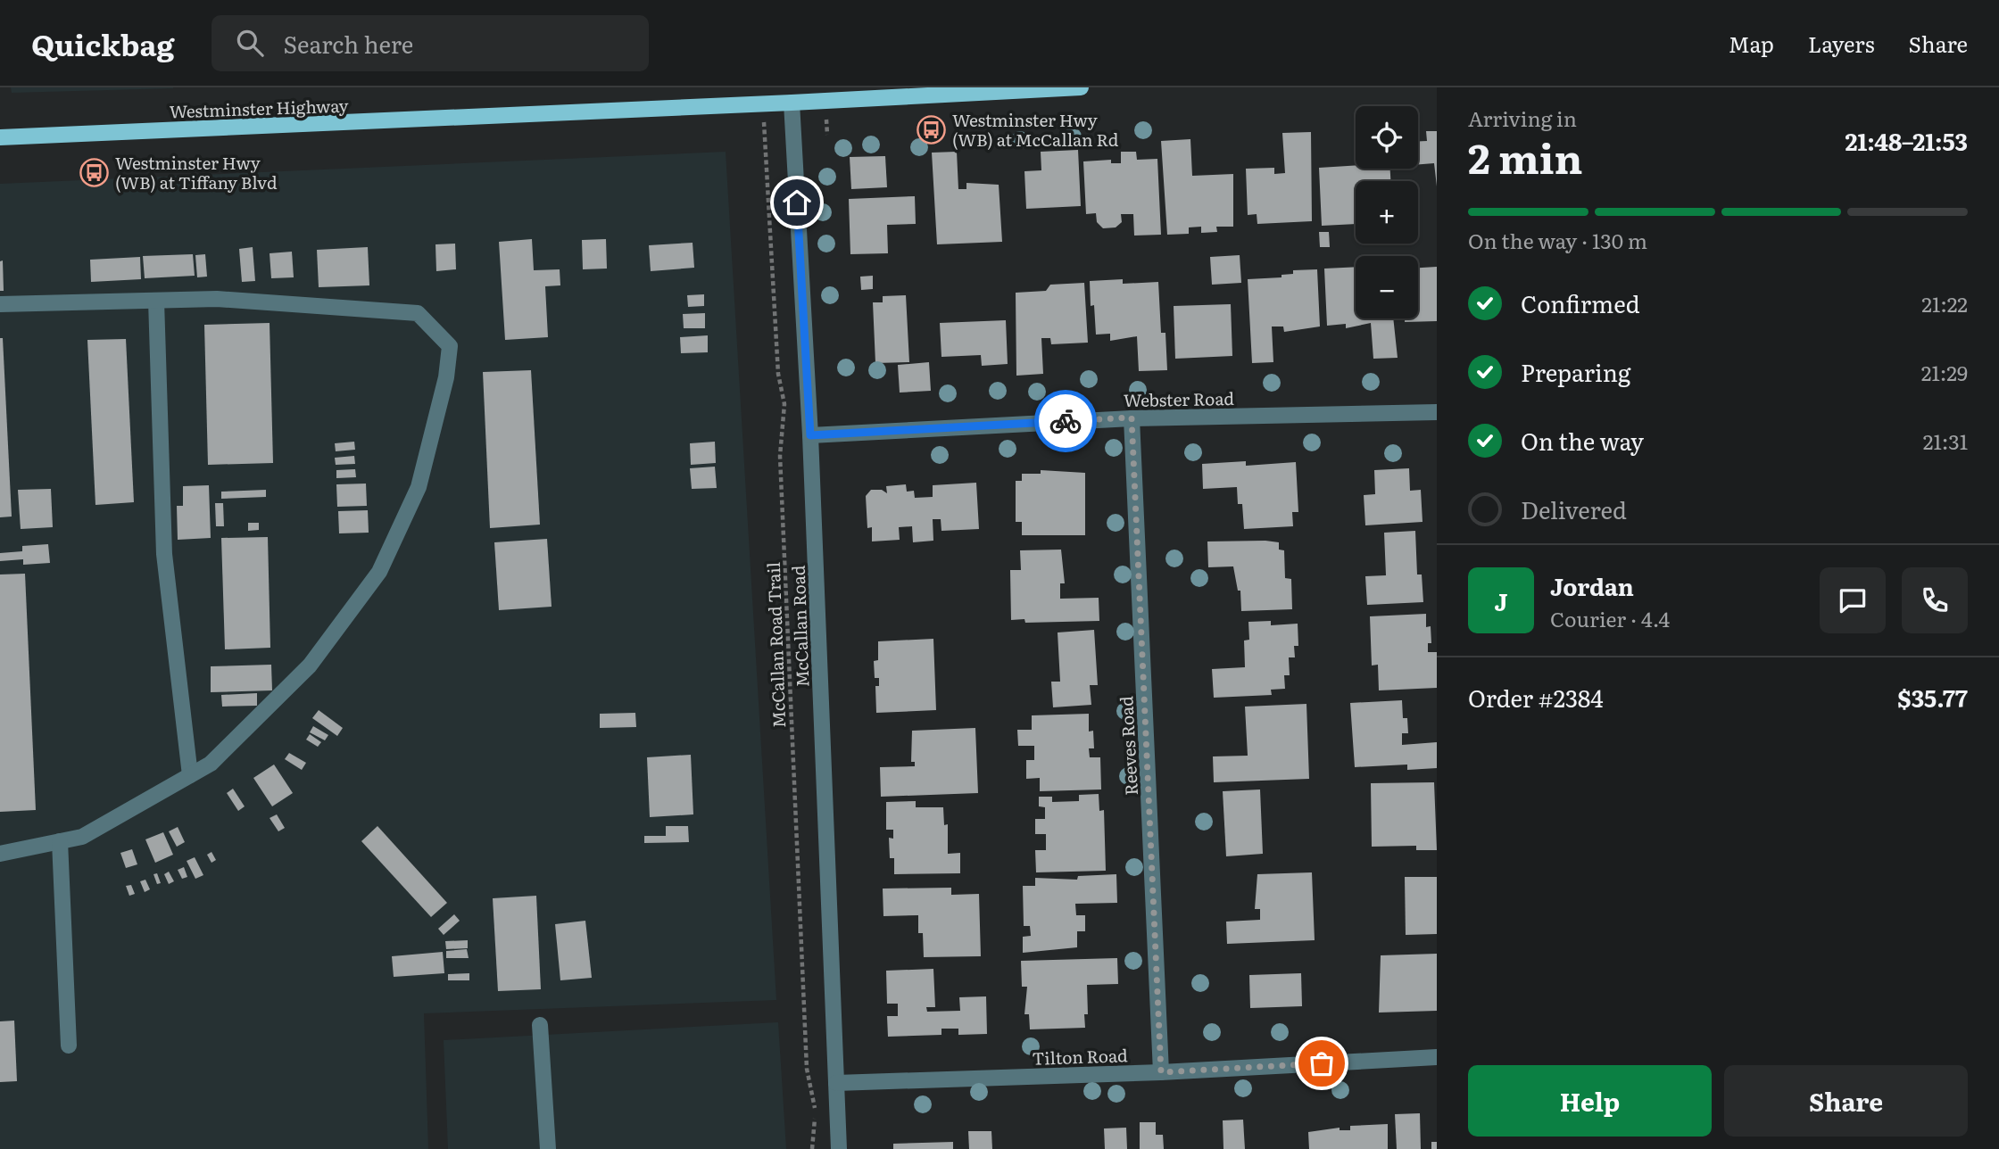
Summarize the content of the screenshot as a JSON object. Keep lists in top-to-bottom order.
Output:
{
  "streets": {
    "main road": ["Westminster Highway"],
    "street": [
      "Webster Road",
      "McCallan Road",
      "Reeves Road",
      "Tilton Road"
    ],
    "path": ["McCallan Road Trail"]
  },
  "crossings": [
    ["Westminster Highway", "McCallan Road"],
    ["Webster Road", "McCallan Road"],
    ["Webster Road", "Reeves Road"],
    ["McCallan Road", "Tilton Road"],
    ["Reeves Road", "Tilton Road"]
  ],
  "places": {
    "bus stop": ["Westminster Hwy (WB) at McCallan Rd", "Westminster Hwy (WB) at Tiffany Blvd"]
  },
  "page": {
    "header": "Quickbag",
    "search": "Search here",
    "nav": ["Map", "Layers", "Share"],
    "heading": ["2 min", "Arriving in", "21:48–21:53"],
    "panel": [
      "Jordan",
      "Courier · 4.4",
      "Order #2384",
      "$35.77"
    ],
    "map_buttons": ["+", "−"],
    "bar": "On the way · 130 m",
    "list": [
      ["Confirmed", "21:22"],
      ["Preparing", "21:29"],
      ["On the way", "21:31"],
      "Delivered"
    ],
    "round": "J",
    "buttons": ["Help", "Share"]
  }
}
